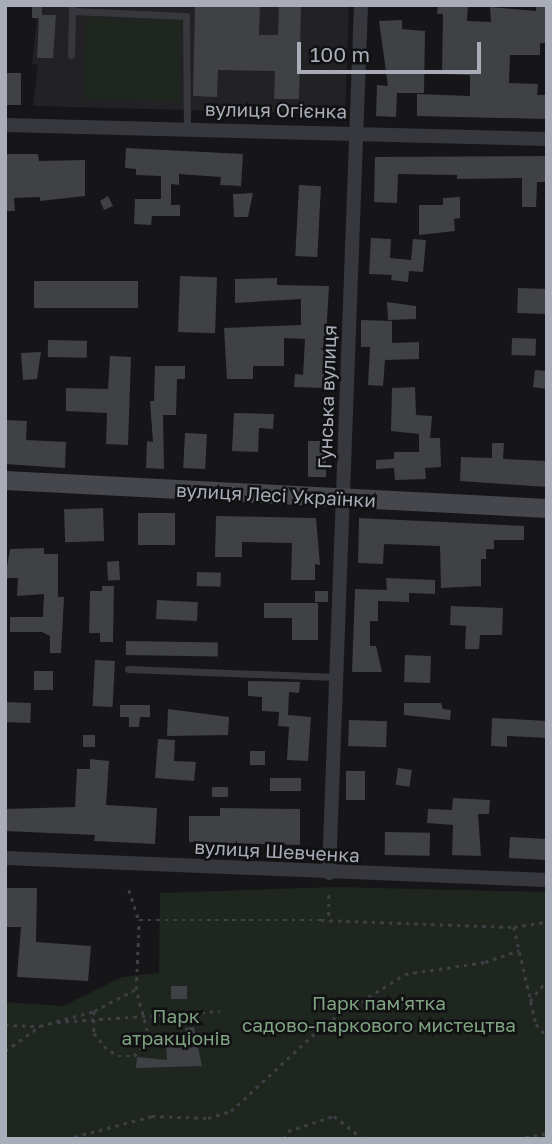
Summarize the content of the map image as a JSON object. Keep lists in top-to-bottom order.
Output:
{
  "streets": {
    "street": [
      "вулиця Огієнка",
      "Гунська вулиця",
      "вулиця Лесі Українки",
      "вулиця Шевченка"
    ]
  },
  "crossings": [
    ["вулиця Огієнка", "Гунська вулиця"],
    ["Гунська вулиця", "вулиця Лесі Українки"],
    ["Гунська вулиця", "вулиця Шевченка"]
  ],
  "parks": ["Парк пам'ятка садово-паркового мистецтва", "Парк атракціонів"],
  "scale_bar": "100 m"
}
